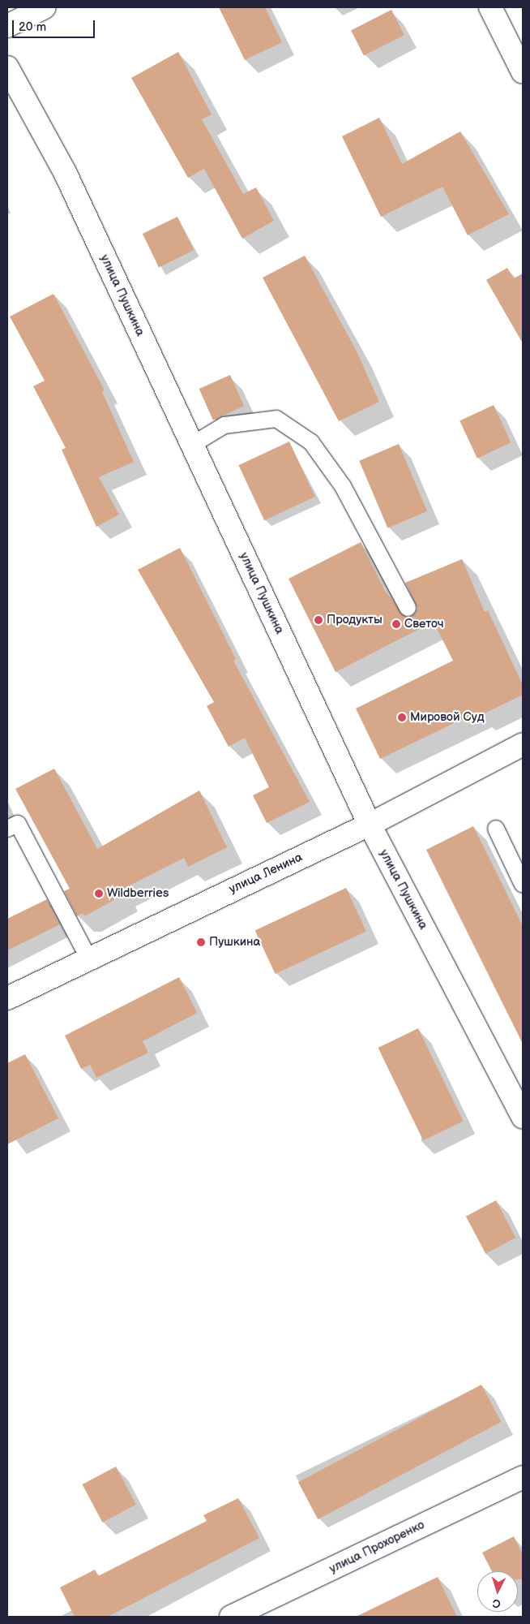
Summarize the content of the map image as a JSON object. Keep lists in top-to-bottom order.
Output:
{
  "streets": {
    "street": ["улица Пушкина", "улица Ленина", "улица Прохоренко"]
  },
  "crossings": [
    ["улица Пушкина", "улица Ленина"]
  ],
  "places": [
    "Продукты",
    "Светоч",
    "Мировой Суд",
    "Wildberries",
    "Пушкина"
  ],
  "scale_bar": "20 m",
  "north": "bottom"
}
